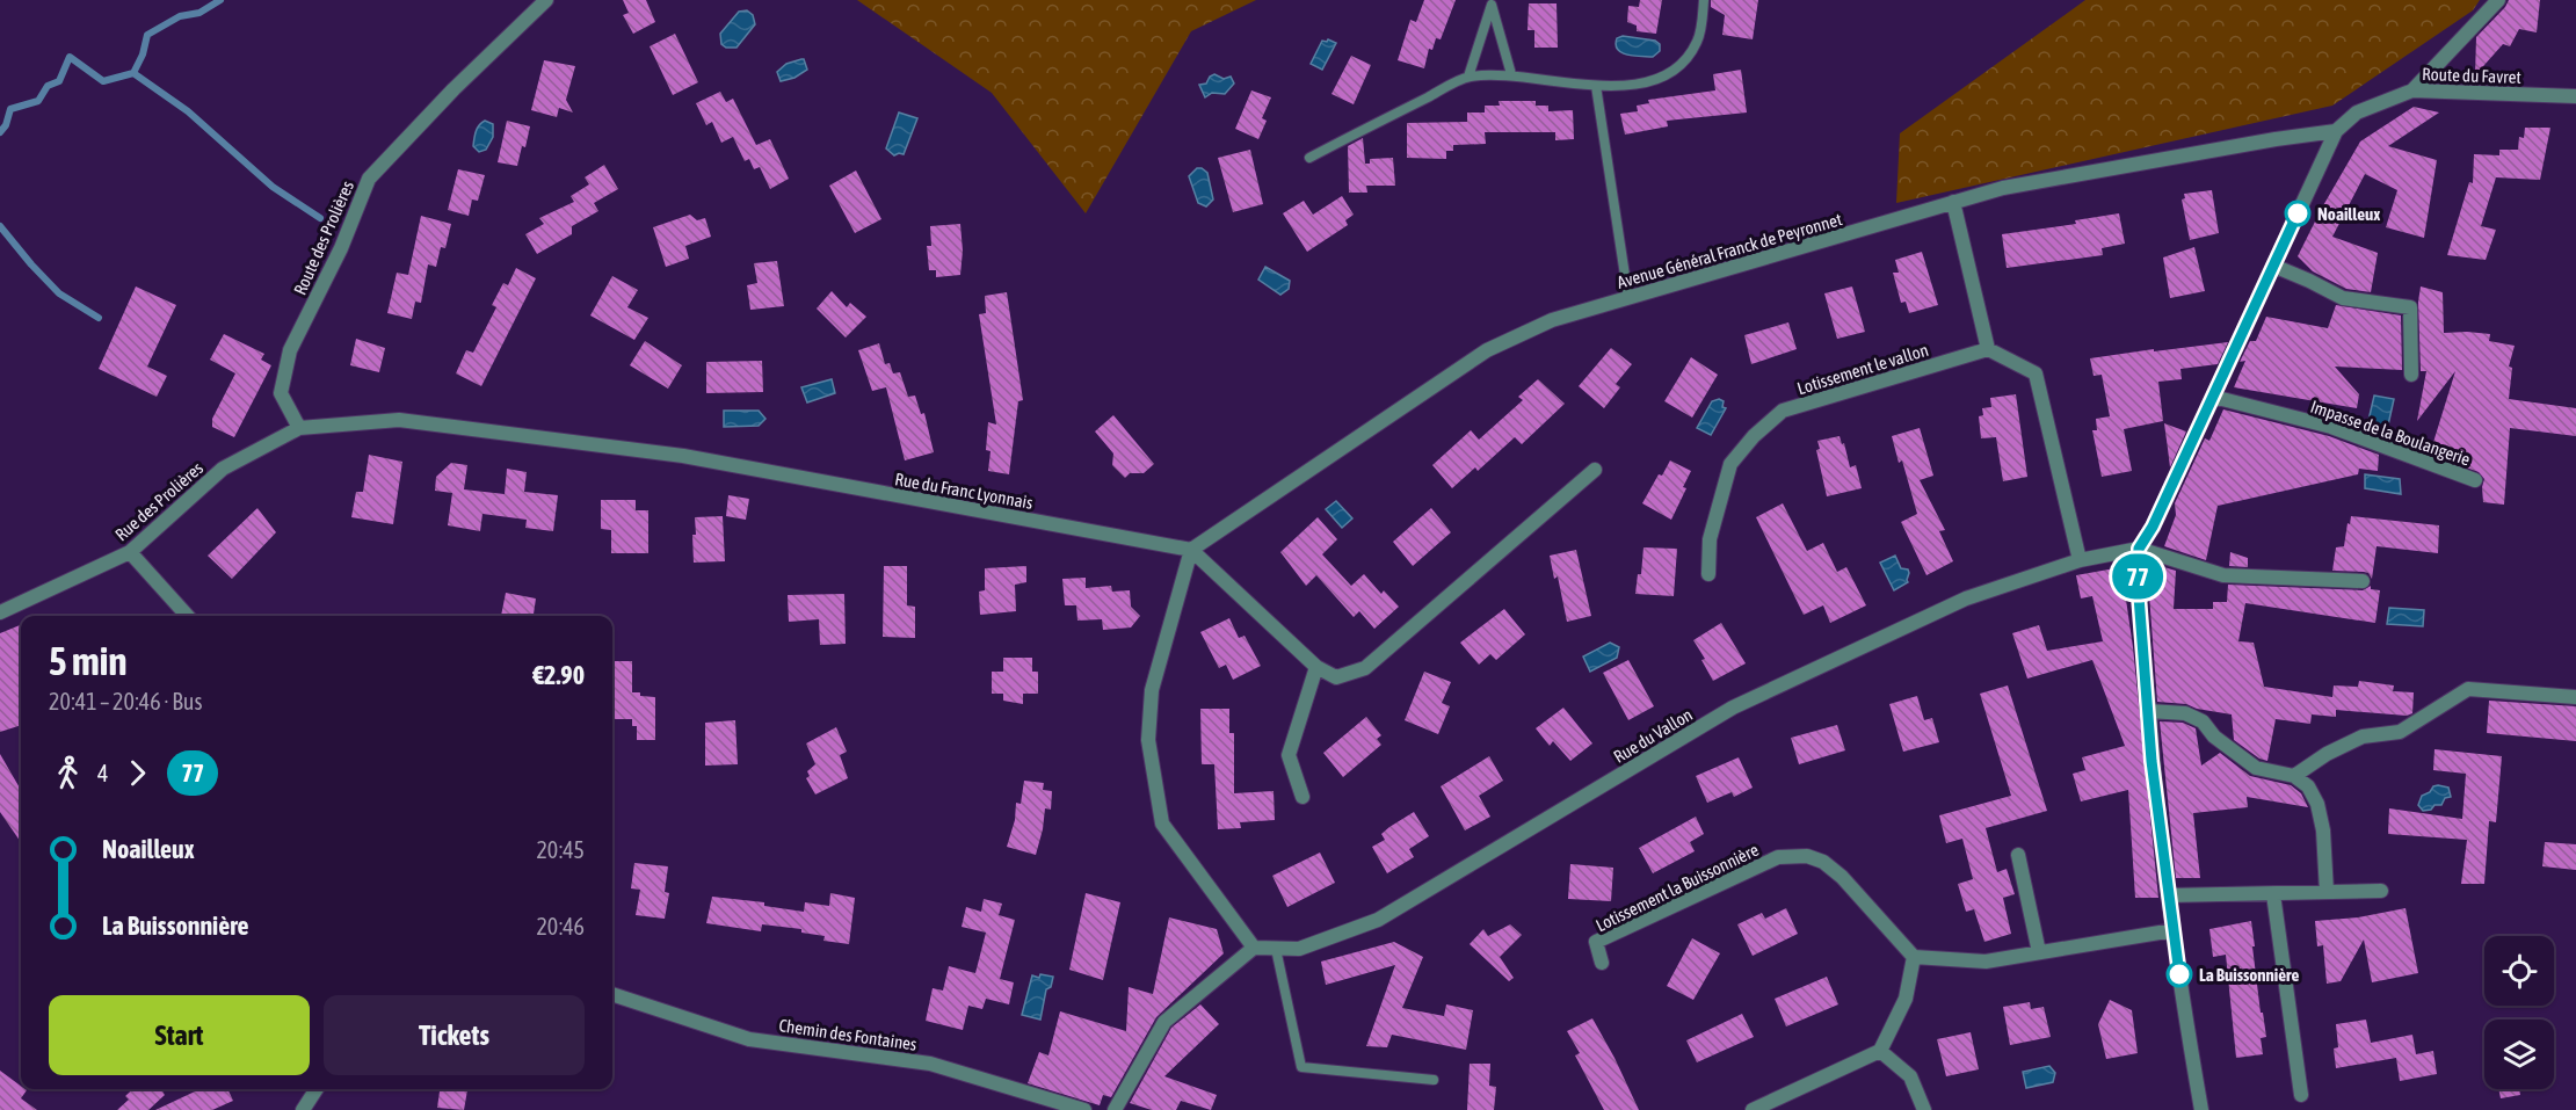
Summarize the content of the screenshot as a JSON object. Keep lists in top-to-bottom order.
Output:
{
  "streets": {
    "street": [
      "Route du Favret",
      "Route des Prolières",
      "Avenue Général Franck de Peyronnet",
      "Lotissement le vallon",
      "Impasse de la Boulangerie",
      "Rue du Franc Lyonnais",
      "Rue des Prolières",
      "Rue du Vallon",
      "Lotissement la Buissonnière",
      "Chemin des Fontaines"
    ]
  },
  "crossings": [
    ["Route du Favret", "Avenue Général Franck de Peyronnet"],
    ["Route des Prolières", "Rue du Franc Lyonnais"],
    ["Route des Prolières", "Rue des Prolières"],
    ["Avenue Général Franck de Peyronnet", "Rue du Franc Lyonnais"],
    ["Rue du Franc Lyonnais", "Rue des Prolières"]
  ],
  "places": ["Noailleux", "La Buissonnière"],
  "lines": ["bus line 77"],
  "page": {
    "on_map": "77",
    "heading": ["5 min", "20:41 – 20:46 · Bus", "€2.90"],
    "legs": ["4", "77"],
    "list": [
      {
        "name": "Noailleux",
        "value": "20:45"
      },
      {
        "name": "La Buissonnière",
        "value": "20:46"
      }
    ],
    "buttons": ["Start", "Tickets"]
  }
}
